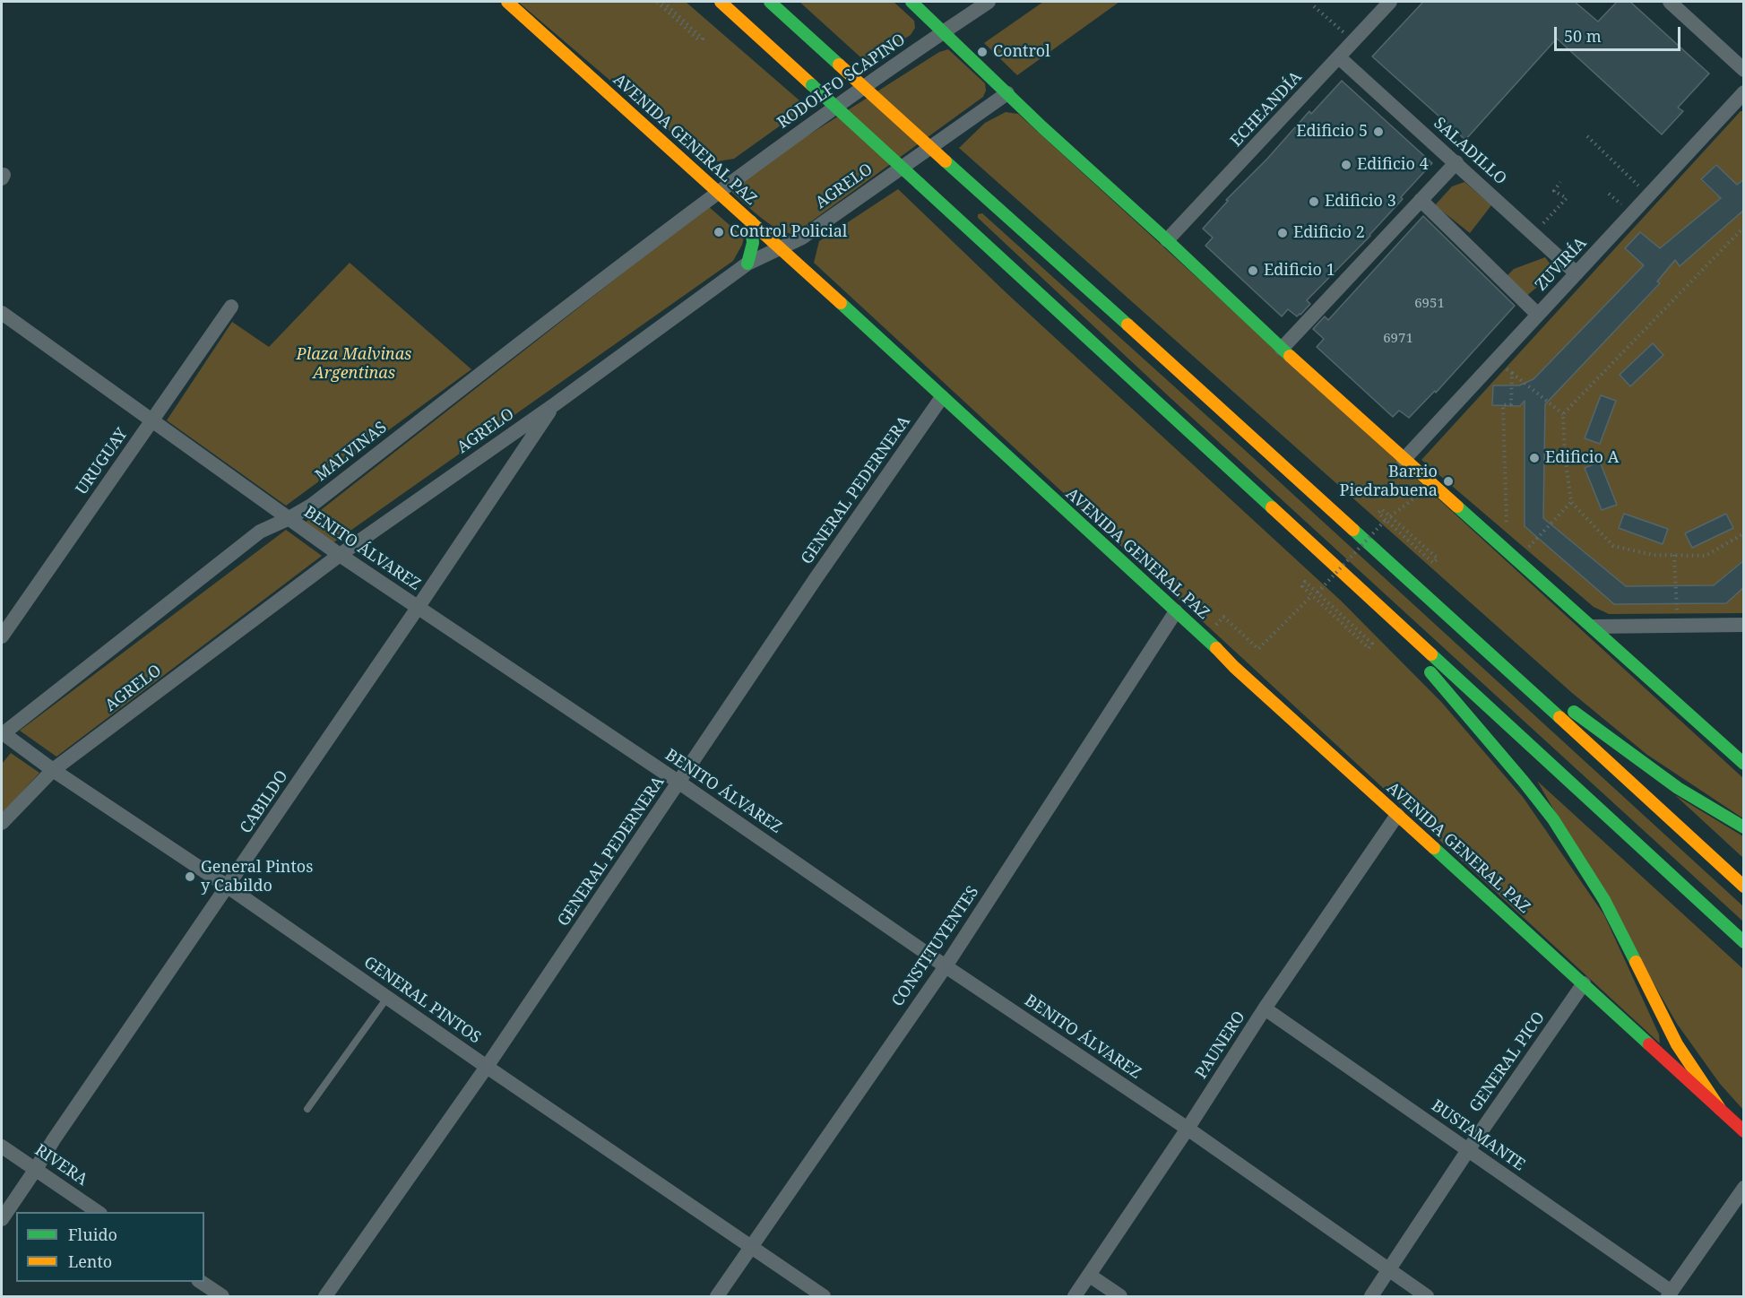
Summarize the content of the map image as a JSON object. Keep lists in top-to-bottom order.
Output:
{
  "streets": {
    "main road": ["AVENIDA GENERAL PAZ"],
    "street": [
      "RODOLFO SCAPINO",
      "ECHEANDÍA",
      "SALADILLO",
      "AGRELO",
      "ZUVIRÍA",
      "MALVINAS",
      "URUGUAY",
      "GENERAL PEDERNERA",
      "BENITO ÁLVAREZ",
      "CABILDO",
      "CONSTITUYENTES",
      "GENERAL PINTOS",
      "PAUNERO",
      "GENERAL PICO",
      "BUSTAMANTE",
      "RIVERA"
    ]
  },
  "crossings": [
    ["RODOLFO SCAPINO", "AVENIDA GENERAL PAZ"],
    ["RODOLFO SCAPINO", "MALVINAS"],
    ["ECHEANDÍA", "SALADILLO"],
    ["AVENIDA GENERAL PAZ", "AGRELO"],
    ["AVENIDA GENERAL PAZ", "MALVINAS"],
    ["AVENIDA GENERAL PAZ", "GENERAL PEDERNERA"],
    ["AVENIDA GENERAL PAZ", "CONSTITUYENTES"],
    ["AVENIDA GENERAL PAZ", "PAUNERO"],
    ["AVENIDA GENERAL PAZ", "GENERAL PICO"],
    ["SALADILLO", "ZUVIRÍA"],
    ["AGRELO", "BENITO ÁLVAREZ"],
    ["AGRELO", "CABILDO"],
    ["AGRELO", "GENERAL PINTOS"],
    ["MALVINAS", "BENITO ÁLVAREZ"],
    ["MALVINAS", "GENERAL PINTOS"],
    ["URUGUAY", "BENITO ÁLVAREZ"],
    ["GENERAL PEDERNERA", "BENITO ÁLVAREZ"],
    ["GENERAL PEDERNERA", "GENERAL PINTOS"],
    ["BENITO ÁLVAREZ", "CABILDO"],
    ["BENITO ÁLVAREZ", "CONSTITUYENTES"],
    ["BENITO ÁLVAREZ", "PAUNERO"],
    ["BENITO ÁLVAREZ", "GENERAL PICO"],
    ["CABILDO", "GENERAL PINTOS"],
    ["CABILDO", "RIVERA"],
    ["CONSTITUYENTES", "GENERAL PINTOS"],
    ["PAUNERO", "BUSTAMANTE"],
    ["GENERAL PICO", "BUSTAMANTE"]
  ],
  "parks": ["Plaza Malvinas Argentinas"],
  "places": [
    "Control",
    "Edificio 5",
    "Edificio 4",
    "Edificio 3",
    "Control Policial",
    "Edificio 2",
    "Edificio 1",
    "Edificio A",
    "Barrio Piedrabuena",
    "General Pintos y Cabildo"
  ],
  "house_numbers": ["6951", "6971"],
  "legend": ["Fluido", "Lento"],
  "scale_bar": "50 m"
}
